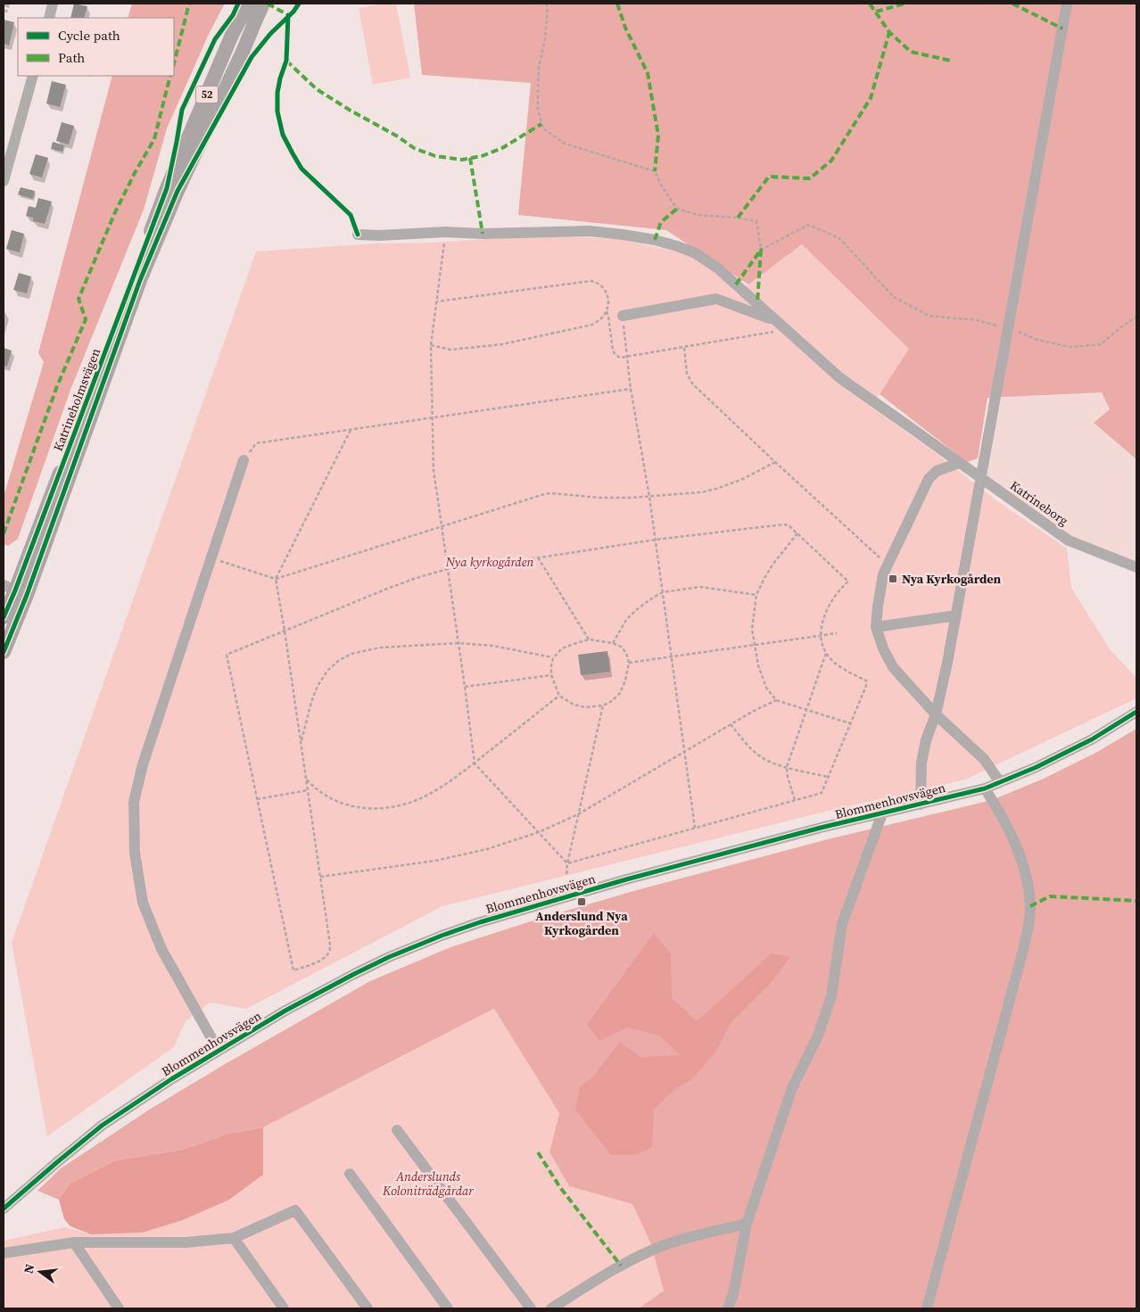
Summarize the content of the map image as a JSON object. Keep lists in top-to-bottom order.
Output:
{
  "streets": {
    "main road": ["52", "Katrineholmsvägen"],
    "street": ["Katrineborg", "Blommenhovsvägen"]
  },
  "parks": ["Nya kyrkogården", "Anderslunds Koloniträdgårdar"],
  "places": {
    "transit": ["Nya Kyrkogården", "Anderslund Nya Kyrkogården"]
  },
  "legend": ["Cycle path", "Path"],
  "north": "left"
}
